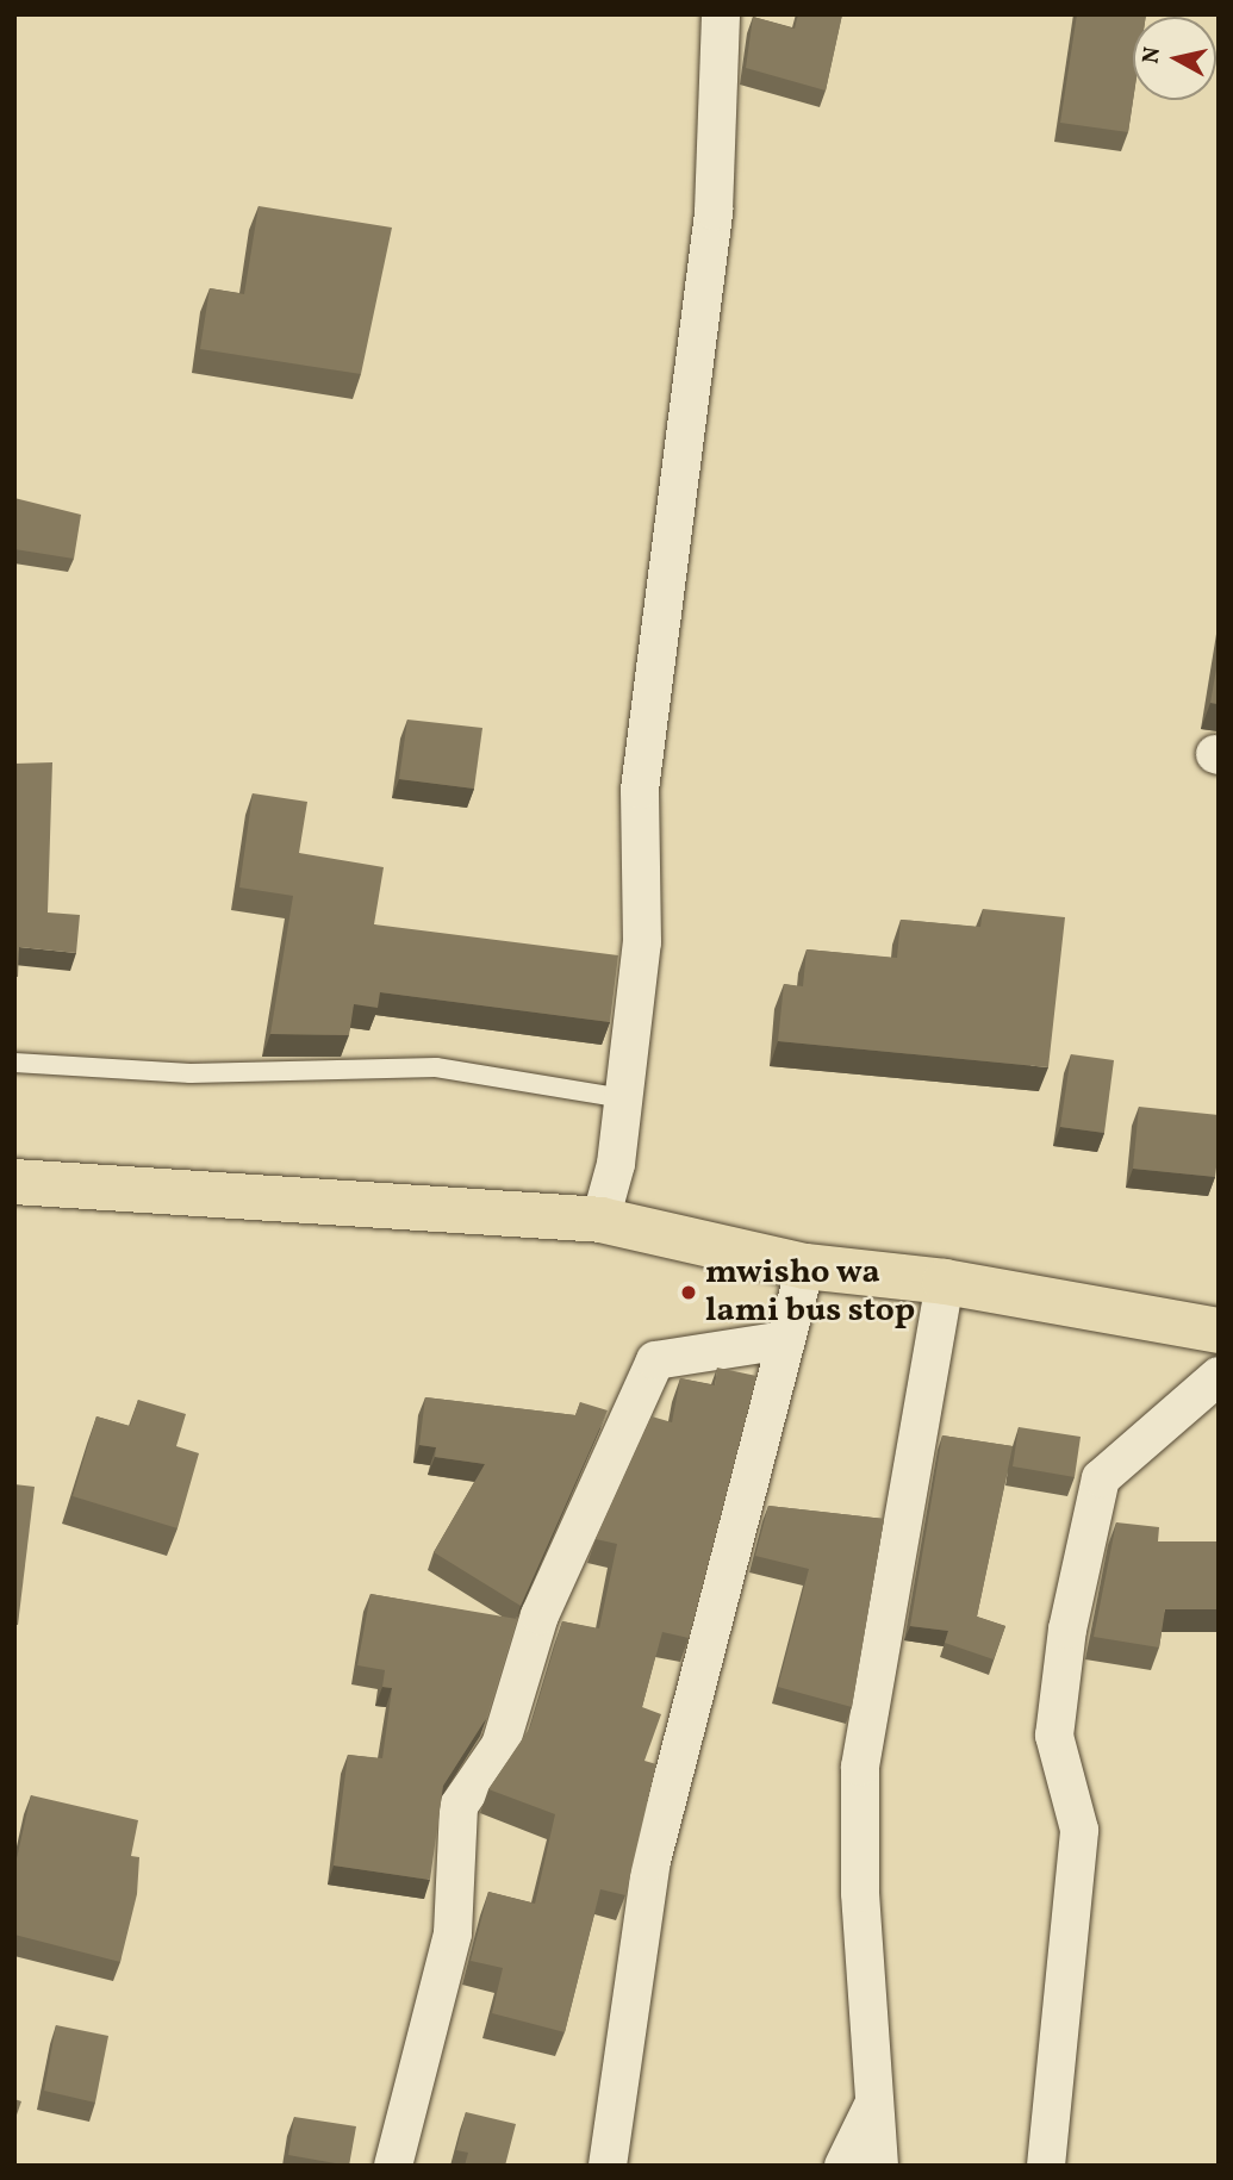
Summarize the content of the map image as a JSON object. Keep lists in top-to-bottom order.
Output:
{
  "places": ["mwisho wa lami bus stop"],
  "north": "left"
}
